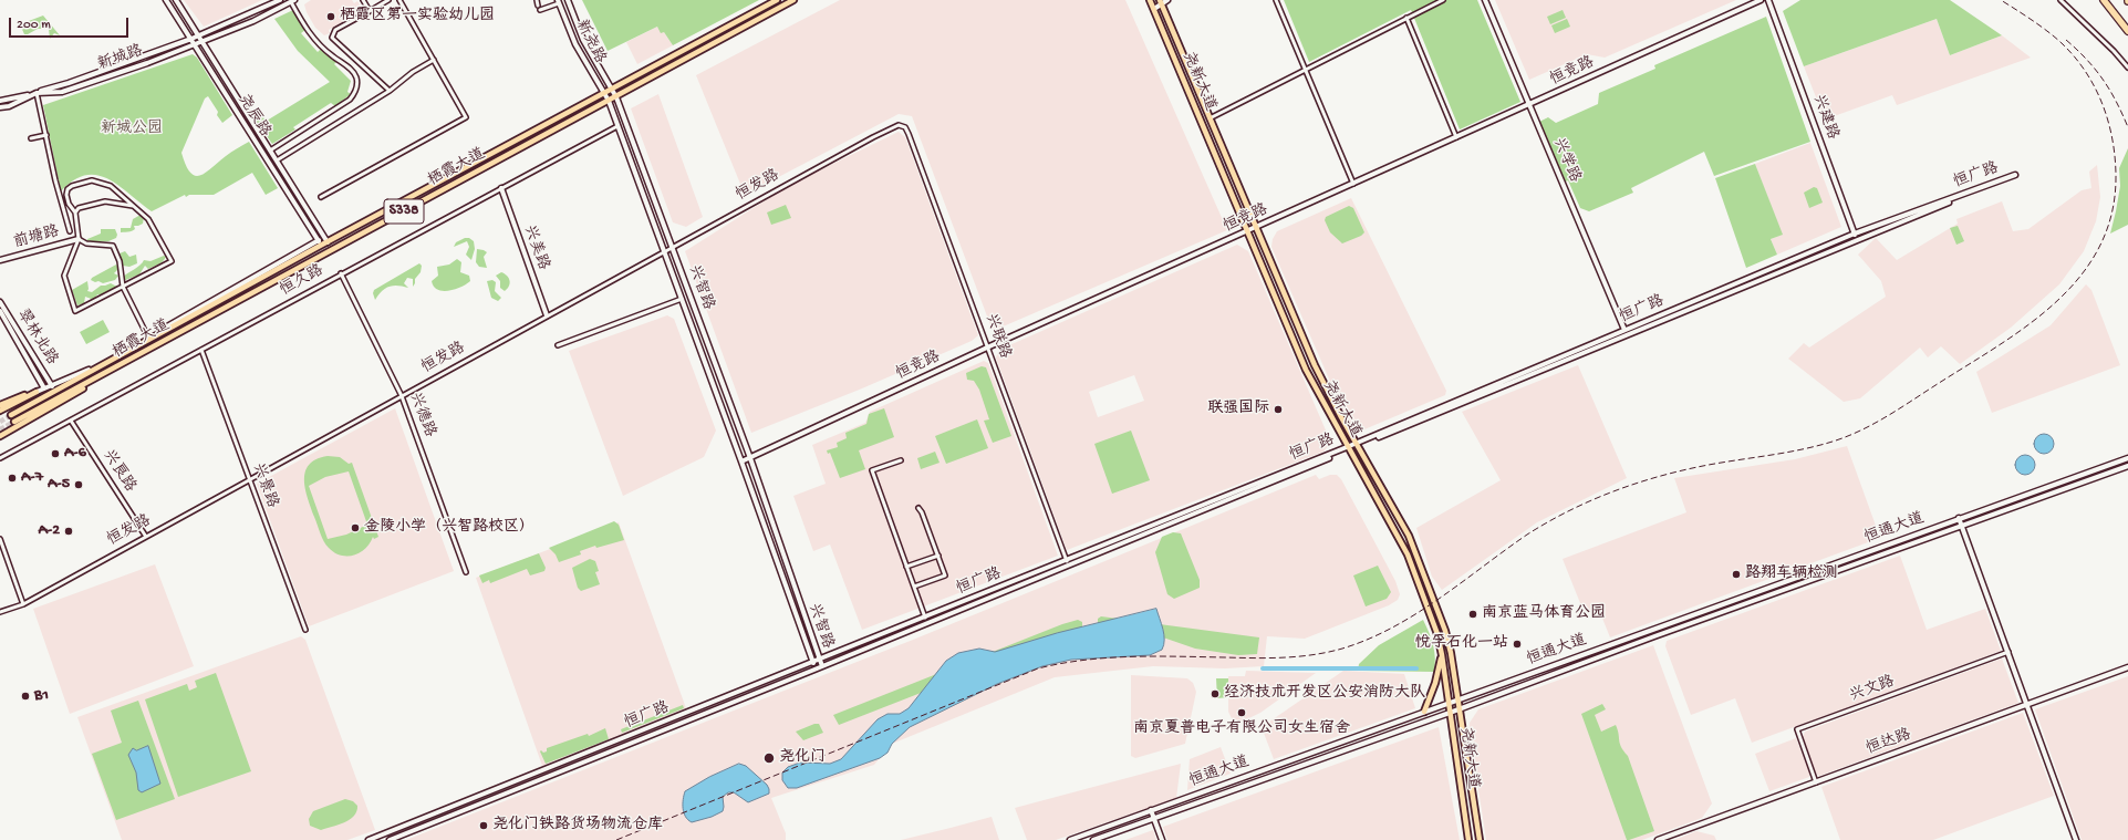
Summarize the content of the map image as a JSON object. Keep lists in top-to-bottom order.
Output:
{
  "streets": {
    "main road": ["尧新大道", "栖霞大道", "S338"],
    "street": [
      "新尧路",
      "新城路",
      "恒竞路",
      "尧辰路",
      "兴建路",
      "兴学路",
      "恒广路",
      "恒发路",
      "前塘路",
      "兴美路",
      "恒久路",
      "兴智路",
      "兴联路",
      "翠林北路",
      "兴德路",
      "兴良路",
      "兴景路",
      "恒通大道",
      "兴文路",
      "恒达路"
    ]
  },
  "crossings": [
    ["新尧路", "栖霞大道"],
    ["新尧路", "兴智路"],
    ["新城路", "尧辰路"],
    ["恒竞路", "尧新大道"],
    ["恒竞路", "兴学路"],
    ["恒竞路", "兴智路"],
    ["恒竞路", "兴联路"],
    ["尧新大道", "恒广路"],
    ["尧新大道", "恒通大道"],
    ["尧辰路", "栖霞大道"],
    ["兴建路", "恒广路"],
    ["兴学路", "恒广路"],
    ["栖霞大道", "兴智路"],
    ["恒广路", "兴智路"],
    ["恒广路", "兴联路"],
    ["恒发路", "兴美路"],
    ["恒发路", "兴智路"],
    ["恒发路", "兴联路"],
    ["恒发路", "兴德路"],
    ["恒发路", "兴良路"],
    ["恒发路", "兴景路"],
    ["兴美路", "恒久路"],
    ["恒久路", "兴智路"],
    ["恒久路", "兴德路"],
    ["恒久路", "兴良路"],
    ["恒久路", "兴景路"],
    ["兴文路", "恒达路"]
  ],
  "parks": ["新城公园"],
  "places": [
    "栖霞区第一实验幼儿园",
    "联强国际",
    "A-6",
    "A-7",
    "A-5",
    "金陵小学（兴智路校区）",
    "A-2",
    "路翔车辆检测",
    "南京蓝马体育公园",
    "悦孚石化一站",
    "经济技术开发区公安消防大队",
    "B1",
    "南京夏普电子有限公司女生宿舍",
    "尧化门",
    "尧化门铁路货场物流仓库"
  ],
  "scale_bar": "200 m"
}
